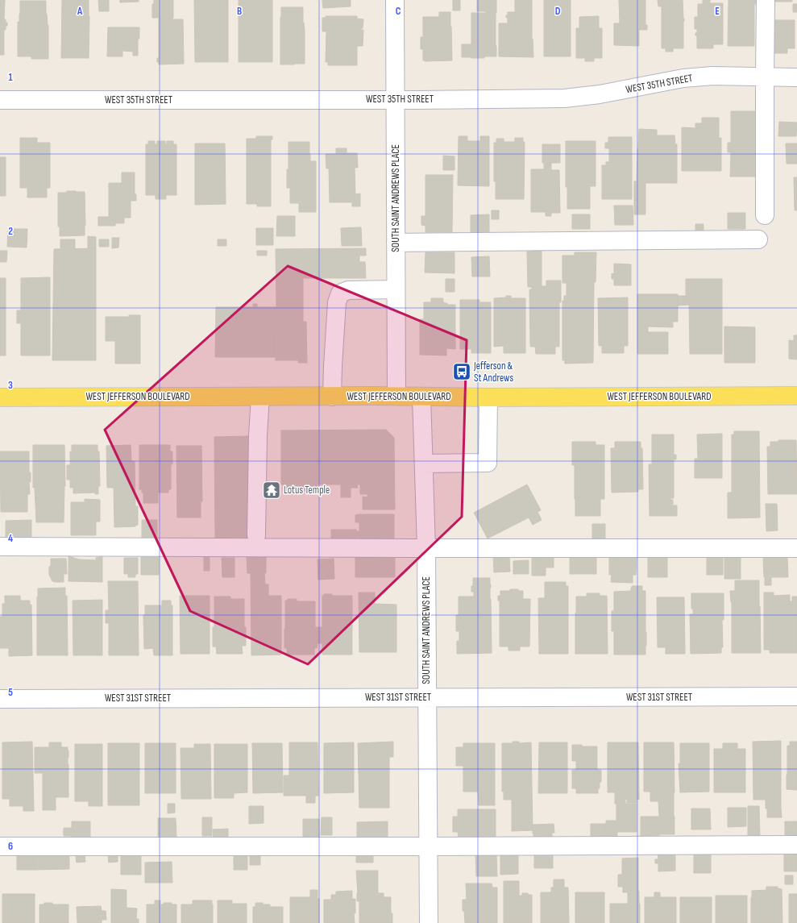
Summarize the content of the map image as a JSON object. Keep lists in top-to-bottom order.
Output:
{
  "streets": {
    "main road": ["WEST JEFFERSON BOULEVARD"],
    "street": ["WEST 35TH STREET", "SOUTH SAINT ANDREWS PLACE", "WEST 31ST STREET"]
  },
  "crossings": [
    ["WEST 35TH STREET", "SOUTH SAINT ANDREWS PLACE"],
    ["SOUTH SAINT ANDREWS PLACE", "WEST JEFFERSON BOULEVARD"],
    ["SOUTH SAINT ANDREWS PLACE", "WEST 31ST STREET"]
  ],
  "places": {
    "bus stop": ["Jefferson & St Andrews"],
    "temple": ["Lotus Temple"]
  },
  "grid": {
    "columns": [
      "A",
      "B",
      "C",
      "D",
      "E"
    ],
    "rows": [
      "1",
      "2",
      "3",
      "4",
      "5",
      "6"
    ]
  }
}
